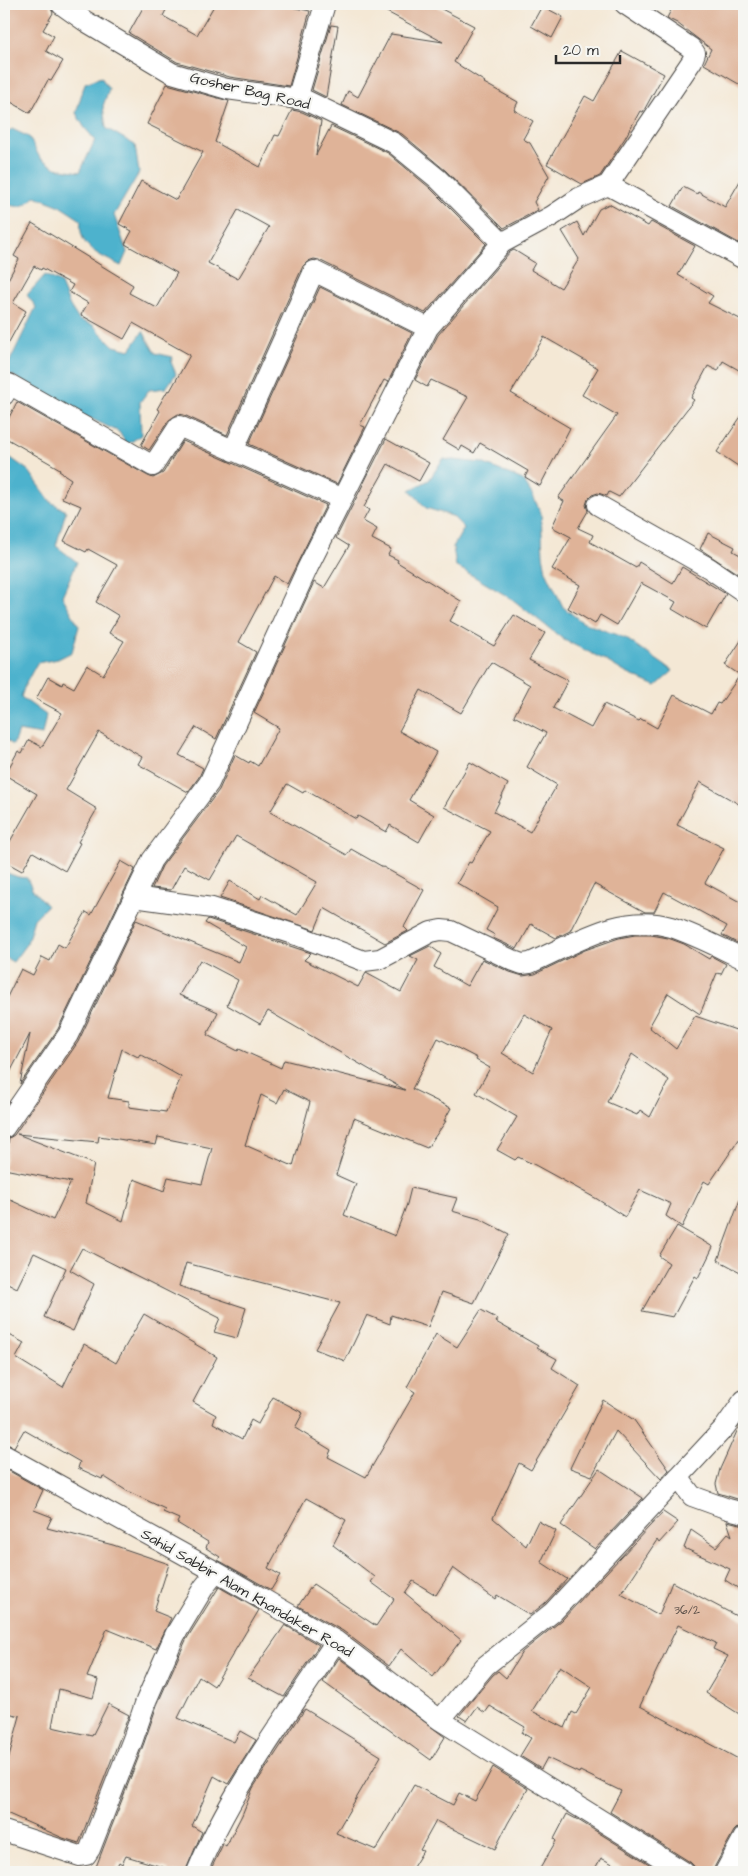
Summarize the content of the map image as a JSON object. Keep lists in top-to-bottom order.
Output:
{
  "streets": {
    "street": ["Gosher Bag Road", "Sahid Sabbir Alam Khandaker Road"]
  },
  "house_numbers": ["36/2"],
  "scale_bar": "20 m"
}
